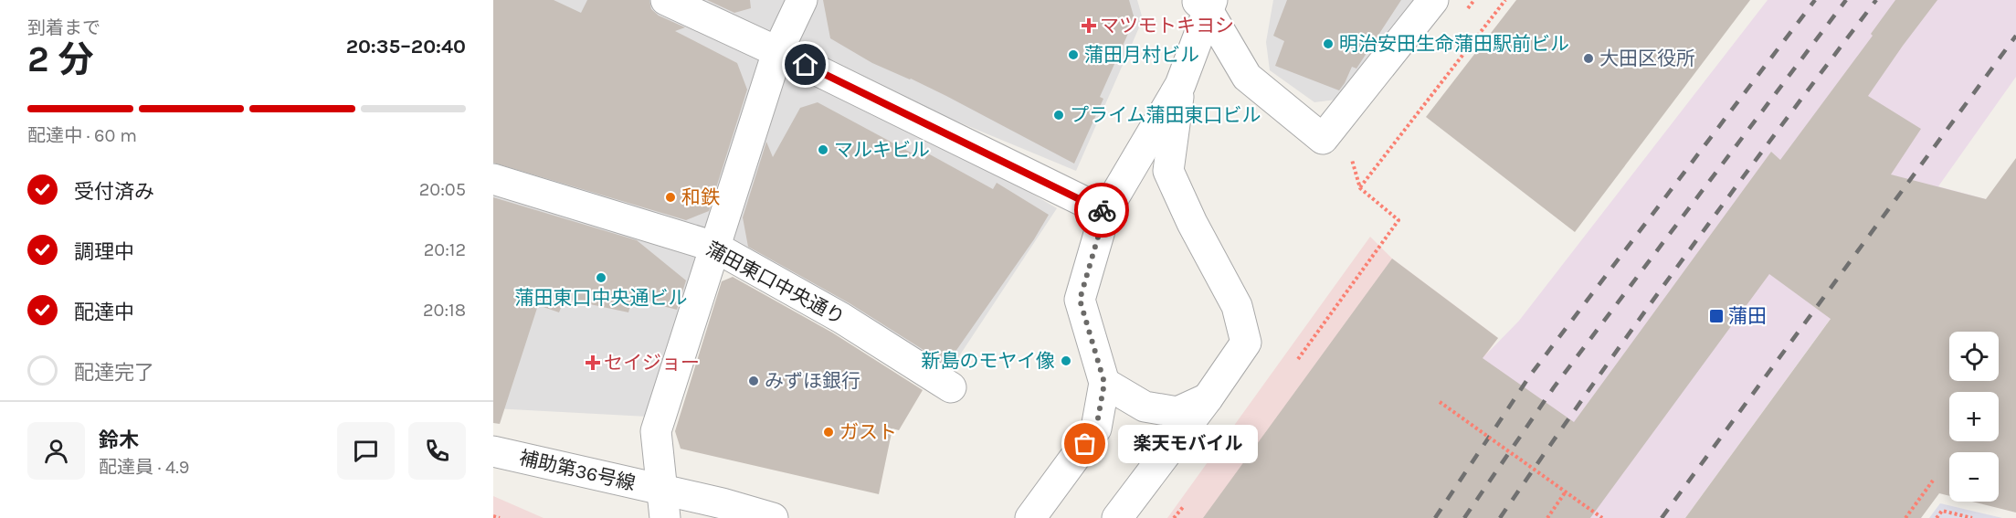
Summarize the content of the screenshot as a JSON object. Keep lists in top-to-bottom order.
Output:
{
  "streets": {
    "street": ["蒲田東口中央通り", "補助第36号線"]
  },
  "places": {
    "health": ["マツモトキヨシ", "セイジョー"],
    "other": [
      "明治安田生命蒲田駅前ビル",
      "蒲田月村ビル",
      "大田区役所",
      "プライム蒲田東口ビル",
      "マルキビル",
      "和鉄",
      "蒲田東口中央通ビル",
      "新島のモヤイ像",
      "みずほ銀行",
      "ガスト",
      "楽天モバイル"
    ],
    "transit": ["蒲田"]
  },
  "page": {
    "heading": ["2 分", "到着まで", "20:35–20:40"],
    "panel": ["鈴木", "配達員 · 4.9"],
    "bar": "配達中 · 60 m",
    "list": [
      ["受付済み", "20:05"],
      ["調理中", "20:12"],
      ["配達中", "20:18"],
      "配達完了"
    ],
    "map_buttons": ["+", "−"],
    "bubble": "楽天モバイル"
  }
}
